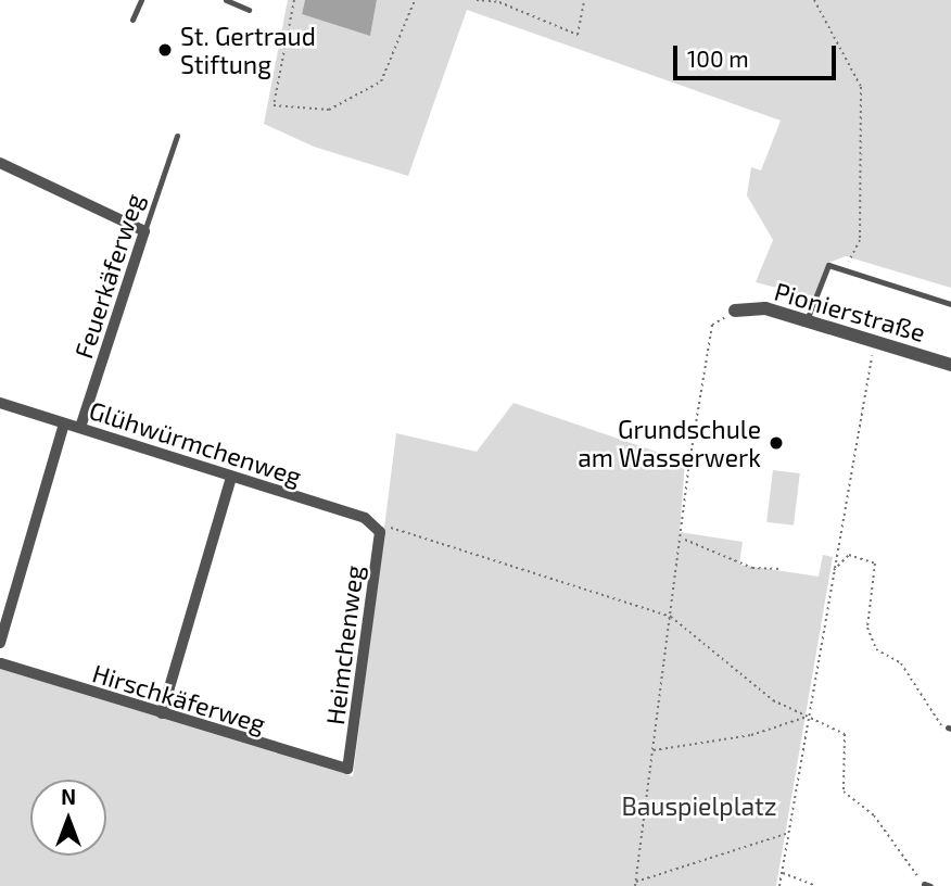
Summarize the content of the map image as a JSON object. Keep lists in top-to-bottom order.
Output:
{
  "streets": {
    "street": [
      "Feuerkäferweg",
      "Pionierstraße",
      "Glühwürmchenweg",
      "Heimchenweg",
      "Hirschkäferweg"
    ]
  },
  "crossings": [
    ["Feuerkäferweg", "Glühwürmchenweg"],
    ["Glühwürmchenweg", "Heimchenweg"],
    ["Heimchenweg", "Hirschkäferweg"]
  ],
  "parks": ["Bauspielplatz"],
  "places": ["St. Gertraud Stiftung", "Grundschule am Wasserwerk"],
  "scale_bar": "100 m",
  "north": "top"
}
